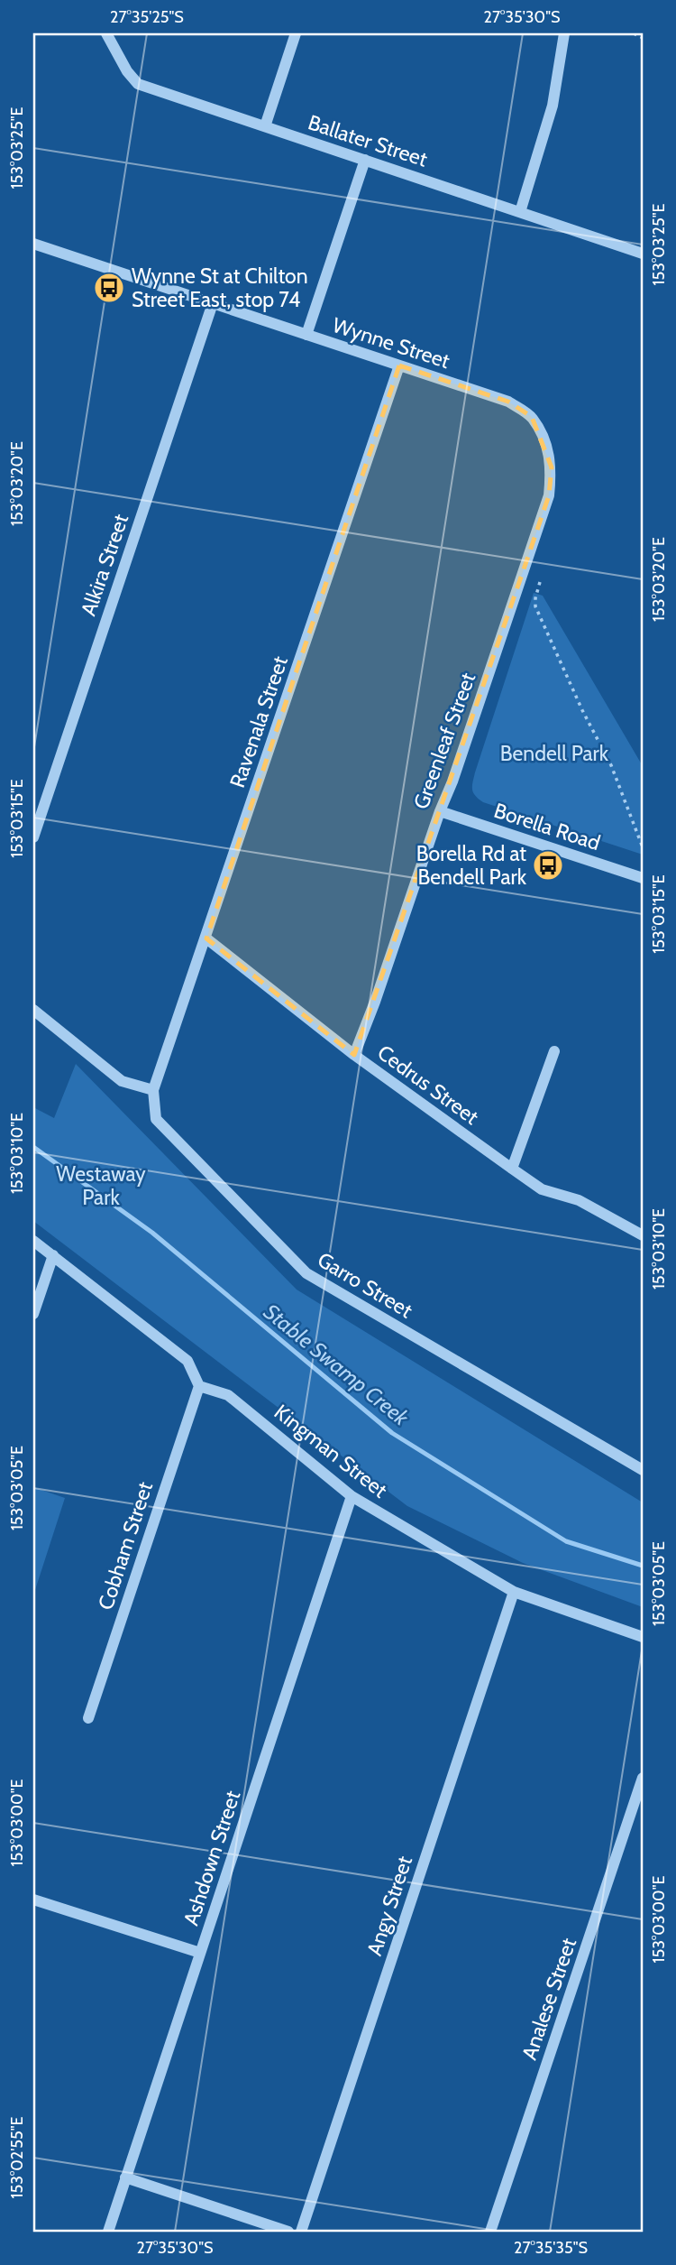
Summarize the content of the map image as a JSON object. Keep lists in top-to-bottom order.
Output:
{
  "streets": {
    "street": [
      "Ballater Street",
      "Wynne Street",
      "Alkira Street",
      "Ravenala Street",
      "Greenleaf Street",
      "Borella Road",
      "Cedrus Street",
      "Garro Street",
      "Kingman Street",
      "Cobham Street",
      "Ashdown Street",
      "Angy Street",
      "Analese Street"
    ]
  },
  "crossings": [
    ["Wynne Street", "Alkira Street"],
    ["Wynne Street", "Ravenala Street"],
    ["Wynne Street", "Greenleaf Street"],
    ["Ravenala Street", "Cedrus Street"],
    ["Ravenala Street", "Garro Street"],
    ["Greenleaf Street", "Borella Road"],
    ["Greenleaf Street", "Cedrus Street"],
    ["Kingman Street", "Cobham Street"],
    ["Kingman Street", "Ashdown Street"],
    ["Kingman Street", "Angy Street"]
  ],
  "water": ["Stable Swamp Creek"],
  "parks": ["Bendell Park", "Westaway Park"],
  "places": {
    "bus stop": ["Wynne St at Chilton Street East, stop 74", "Borella Rd at Bendell Park"]
  },
  "coordinates": [
    "27°35'25\"S",
    "27°35'30\"S",
    "153°03'25\"E",
    "153°03'20\"E",
    "153°03'15\"E",
    "153°03'10\"E",
    "153°03'05\"E",
    "153°03'00\"E",
    "153°02'55\"E",
    "27°35'35\"S"
  ]
}
